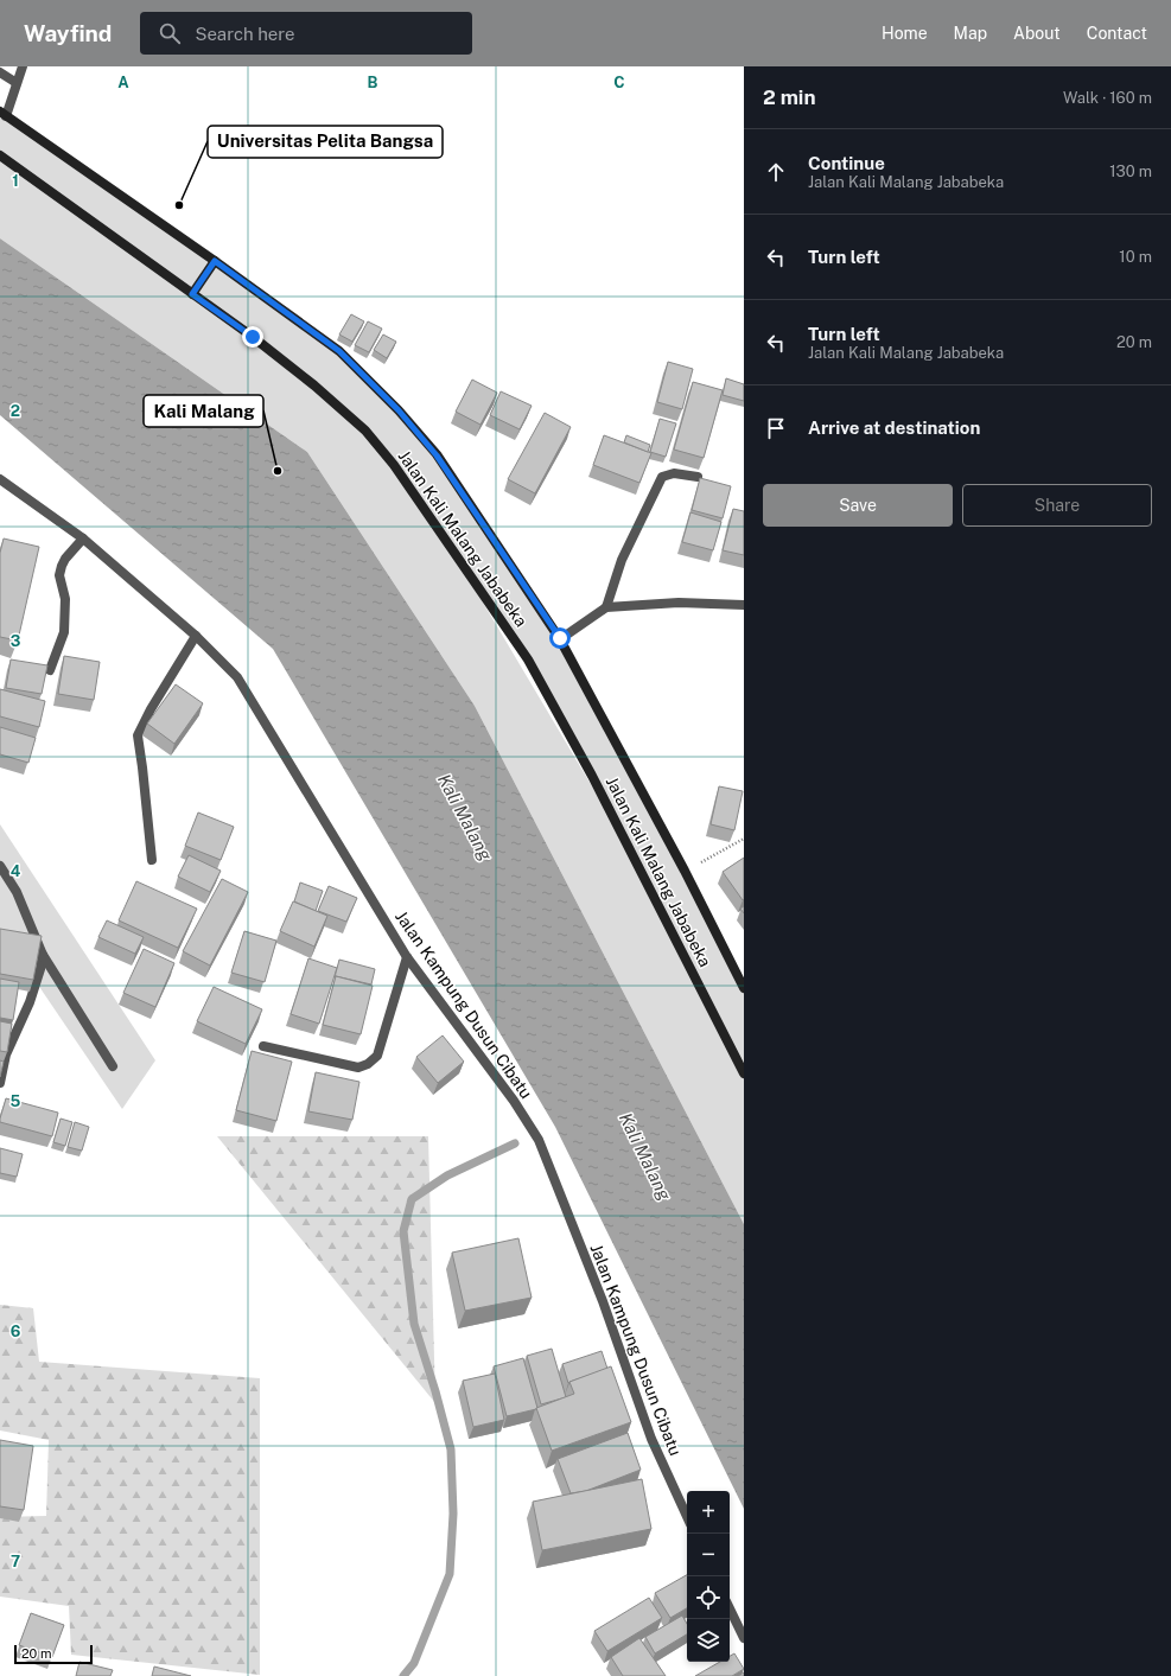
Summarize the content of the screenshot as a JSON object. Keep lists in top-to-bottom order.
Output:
{
  "streets": {
    "main road": ["Jalan Kali Malang Jababeka"],
    "street": ["Jalan Kampung Dusun Cibatu"]
  },
  "water": ["Kali Malang"],
  "places": ["Universitas Pelita Bangsa", "Kali Malang"],
  "scale_bar": "20 m",
  "page": {
    "header": "Wayfind",
    "search": "Search here",
    "nav": [
      "Home",
      "Map",
      "About",
      "Contact"
    ],
    "heading": ["2 min", "Walk · 160 m"],
    "list": [
      ["Continue", "Jalan Kali Malang Jababeka", "130 m"],
      ["Turn left", "10 m"],
      ["Turn left", "Jalan Kali Malang Jababeka", "20 m"],
      "Arrive at destination"
    ],
    "buttons": ["Save", "Share"],
    "map_buttons": ["+", "−"],
    "scale": "20 m"
  },
  "grid": {
    "columns": ["A", "B", "C"],
    "rows": [
      "1",
      "2",
      "3",
      "4",
      "5",
      "6",
      "7"
    ]
  }
}
